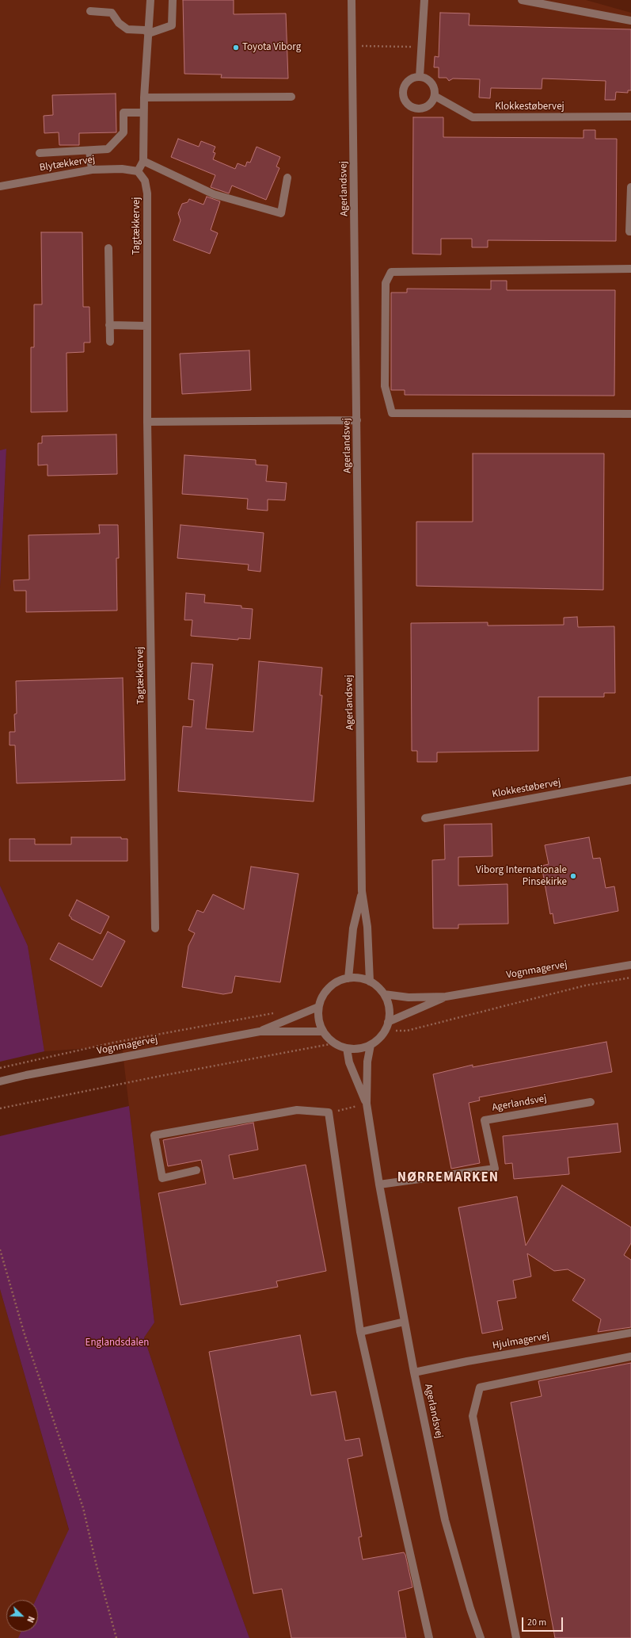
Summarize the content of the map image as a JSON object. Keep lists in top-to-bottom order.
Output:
{
  "streets": {
    "street": [
      "Klokkestøbervej",
      "Blytækkervej",
      "Agerlandsvej",
      "Tagtækkervej",
      "Vognmagervej",
      "Hjulmagervej"
    ]
  },
  "crossings": [
    ["Blytækkervej", "Tagtækkervej"],
    ["Agerlandsvej", "Vognmagervej"],
    ["Agerlandsvej", "Hjulmagervej"]
  ],
  "districts": ["NØRREMARKEN"],
  "parks": ["Englandsdalen"],
  "places": ["Toyota Viborg", "Viborg Internationale Pinsekirke"],
  "scale_bar": "20 m",
  "north": "bottom right"
}
